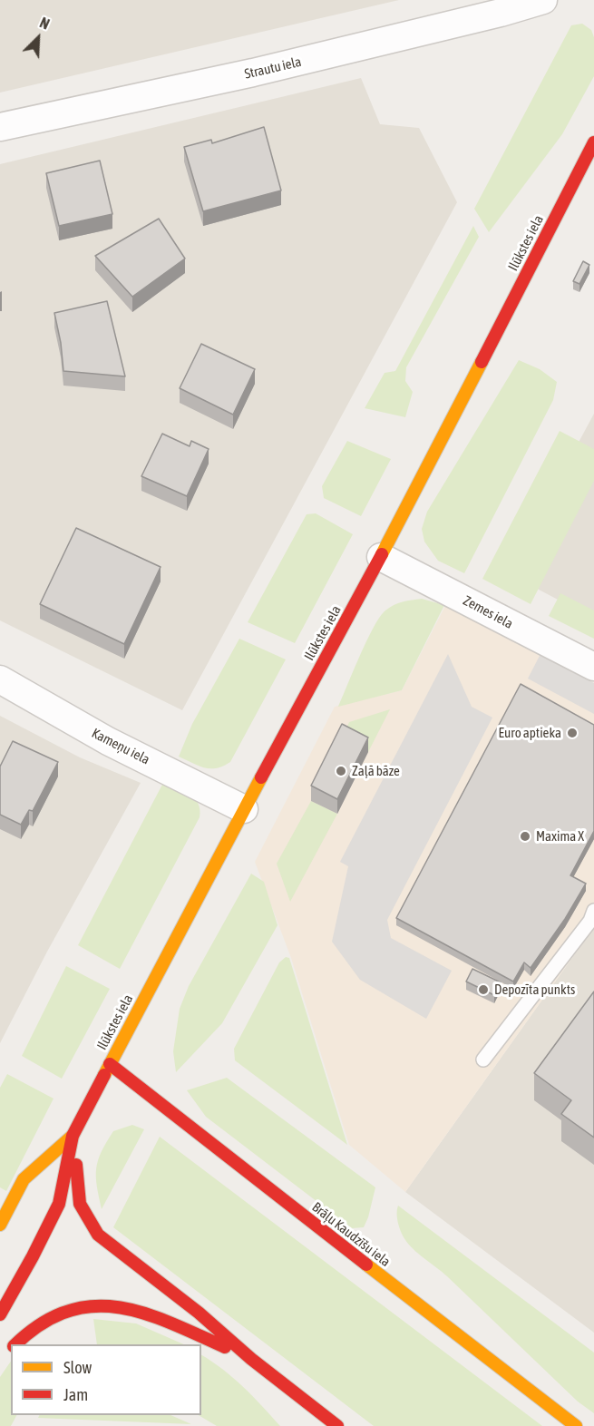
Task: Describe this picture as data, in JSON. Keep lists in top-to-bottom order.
{
  "streets": {
    "street": [
      "Strautu iela",
      "Ilūkstes iela",
      "Zemes iela",
      "Kameņu iela",
      "Brāļu Kaudzīšu iela"
    ]
  },
  "crossings": [
    ["Ilūkstes iela", "Zemes iela"],
    ["Ilūkstes iela", "Kameņu iela"],
    ["Ilūkstes iela", "Brāļu Kaudzīšu iela"]
  ],
  "places": [
    "Euro aptieka",
    "Zaļā bāze",
    "Maxima X",
    "Depozīta punkts"
  ],
  "legend": ["Slow", "Jam"],
  "north": "top right"
}
